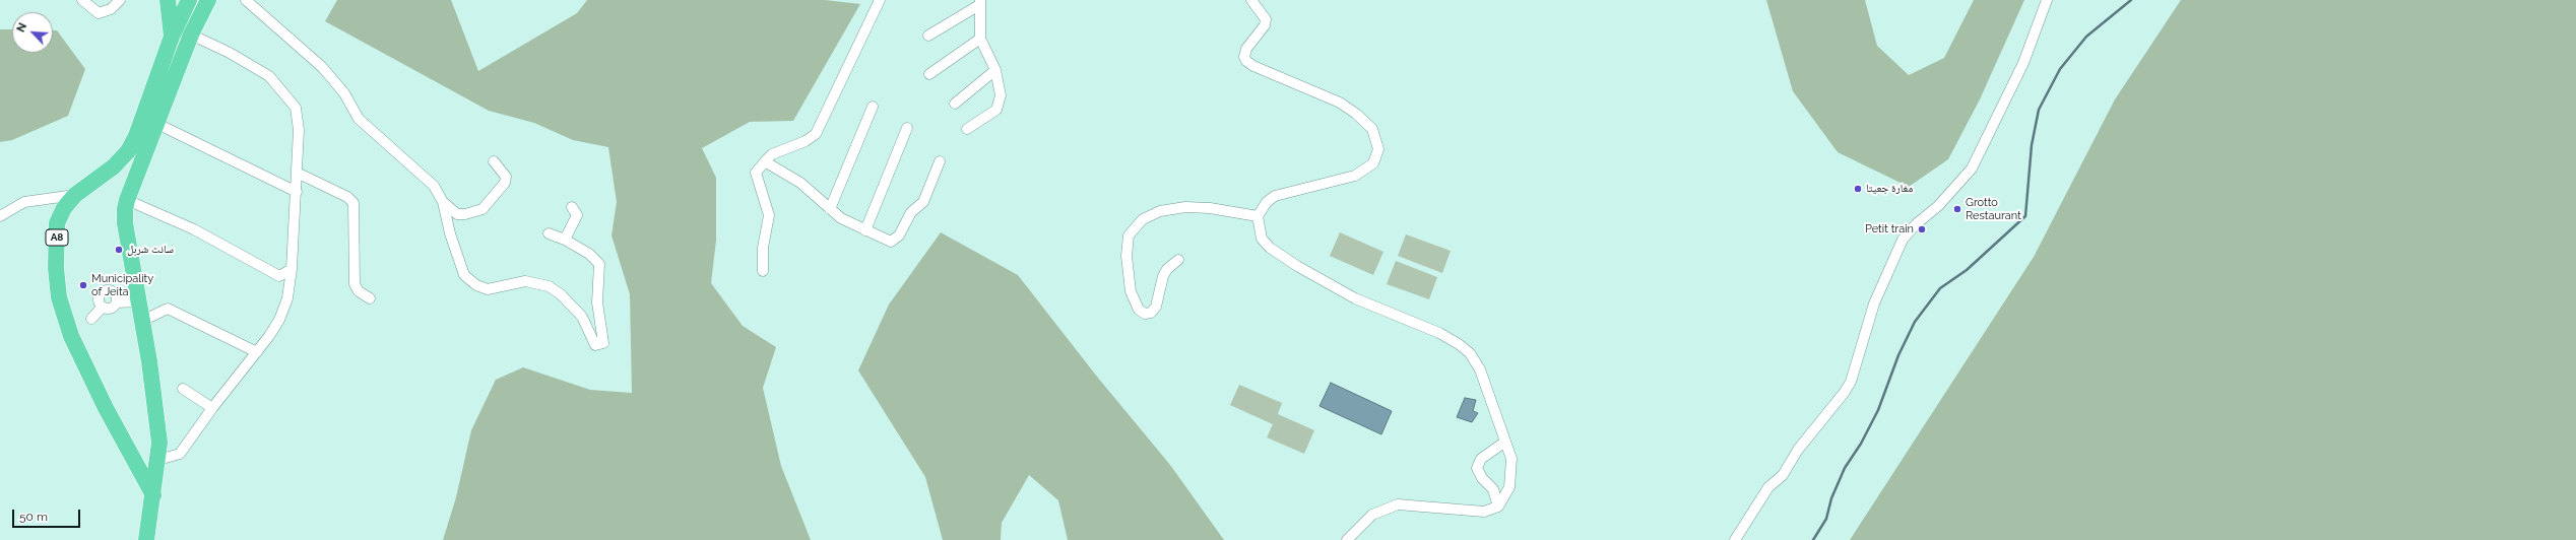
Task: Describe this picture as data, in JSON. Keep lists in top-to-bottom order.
{
  "streets": {
    "highway": ["A8"]
  },
  "places": [
    "مغارة جعيتا",
    "Grotto Restaurant",
    "Petit train",
    "سانت شربل",
    "Municipality of Jeita"
  ],
  "scale_bar": "50 m",
  "north": "top left"
}
